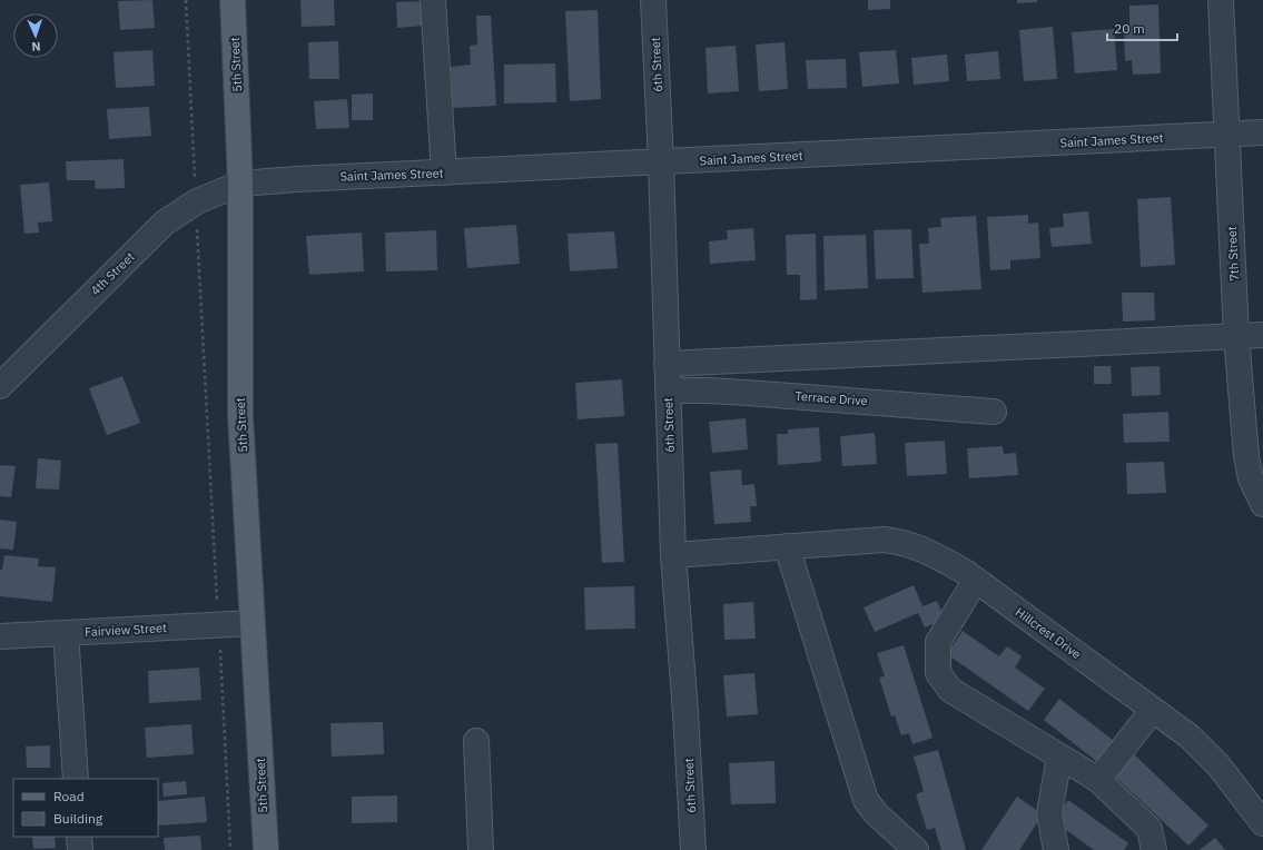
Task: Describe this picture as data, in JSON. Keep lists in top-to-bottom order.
{
  "streets": {
    "main road": ["5th Street"],
    "street": [
      "6th Street",
      "Saint James Street",
      "7th Street",
      "4th Street",
      "Terrace Drive",
      "Fairview Street",
      "Hillcrest Drive"
    ]
  },
  "crossings": [
    ["5th Street", "Saint James Street"],
    ["5th Street", "4th Street"],
    ["5th Street", "Fairview Street"],
    ["6th Street", "Saint James Street"],
    ["6th Street", "Terrace Drive"],
    ["6th Street", "Hillcrest Drive"],
    ["Saint James Street", "7th Street"],
    ["Saint James Street", "4th Street"]
  ],
  "legend": ["Road", "Building"],
  "scale_bar": "20 m",
  "north": "bottom"
}
